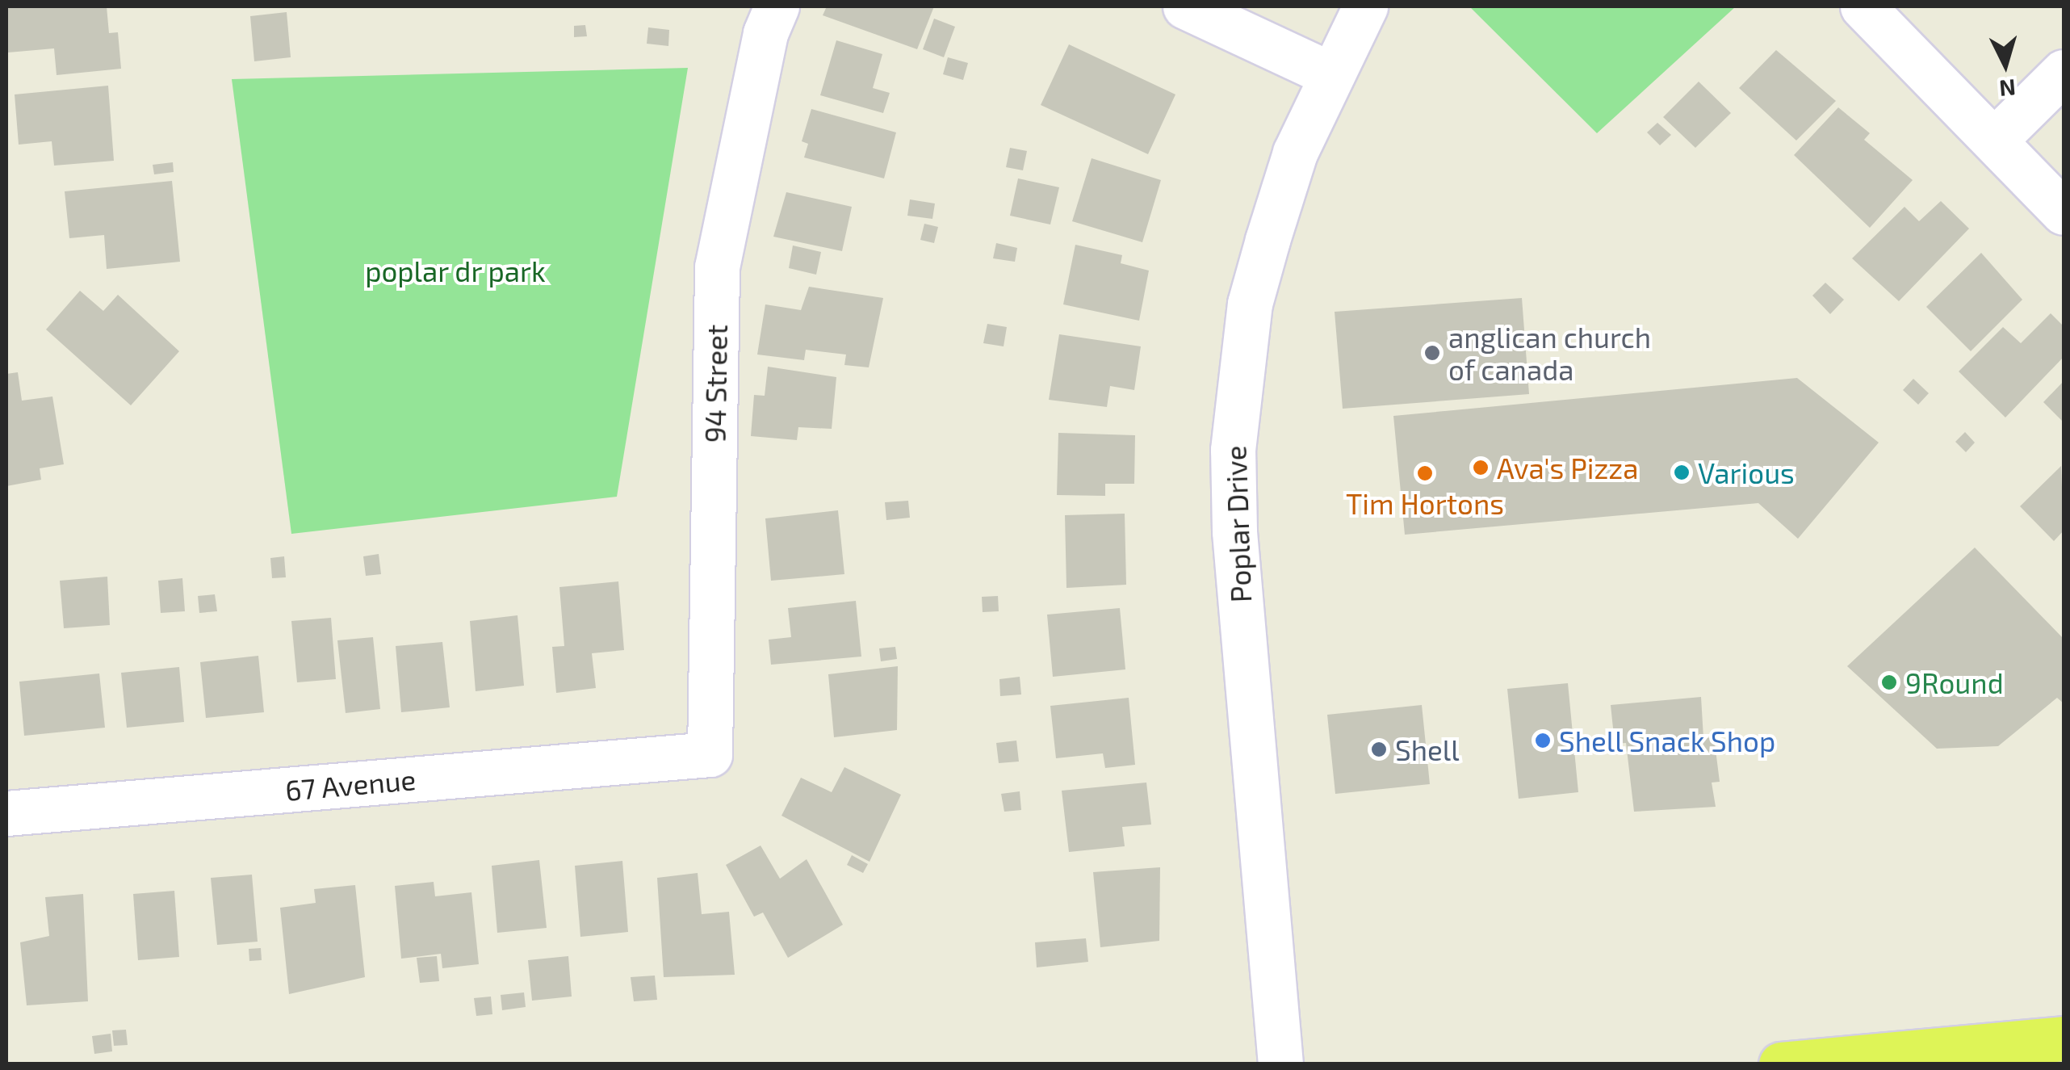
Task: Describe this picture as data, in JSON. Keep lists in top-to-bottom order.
{
  "streets": {
    "street": ["94 Street", "Poplar Drive", "67 Avenue"]
  },
  "crossings": [
    ["94 Street", "67 Avenue"]
  ],
  "parks": ["poplar dr park"],
  "places": [
    "anglican church of canada",
    "Ava's Pizza",
    "Various",
    "Tim Hortons",
    "9Round",
    "Shell Snack Shop",
    "Shell"
  ],
  "north": "bottom"
}
